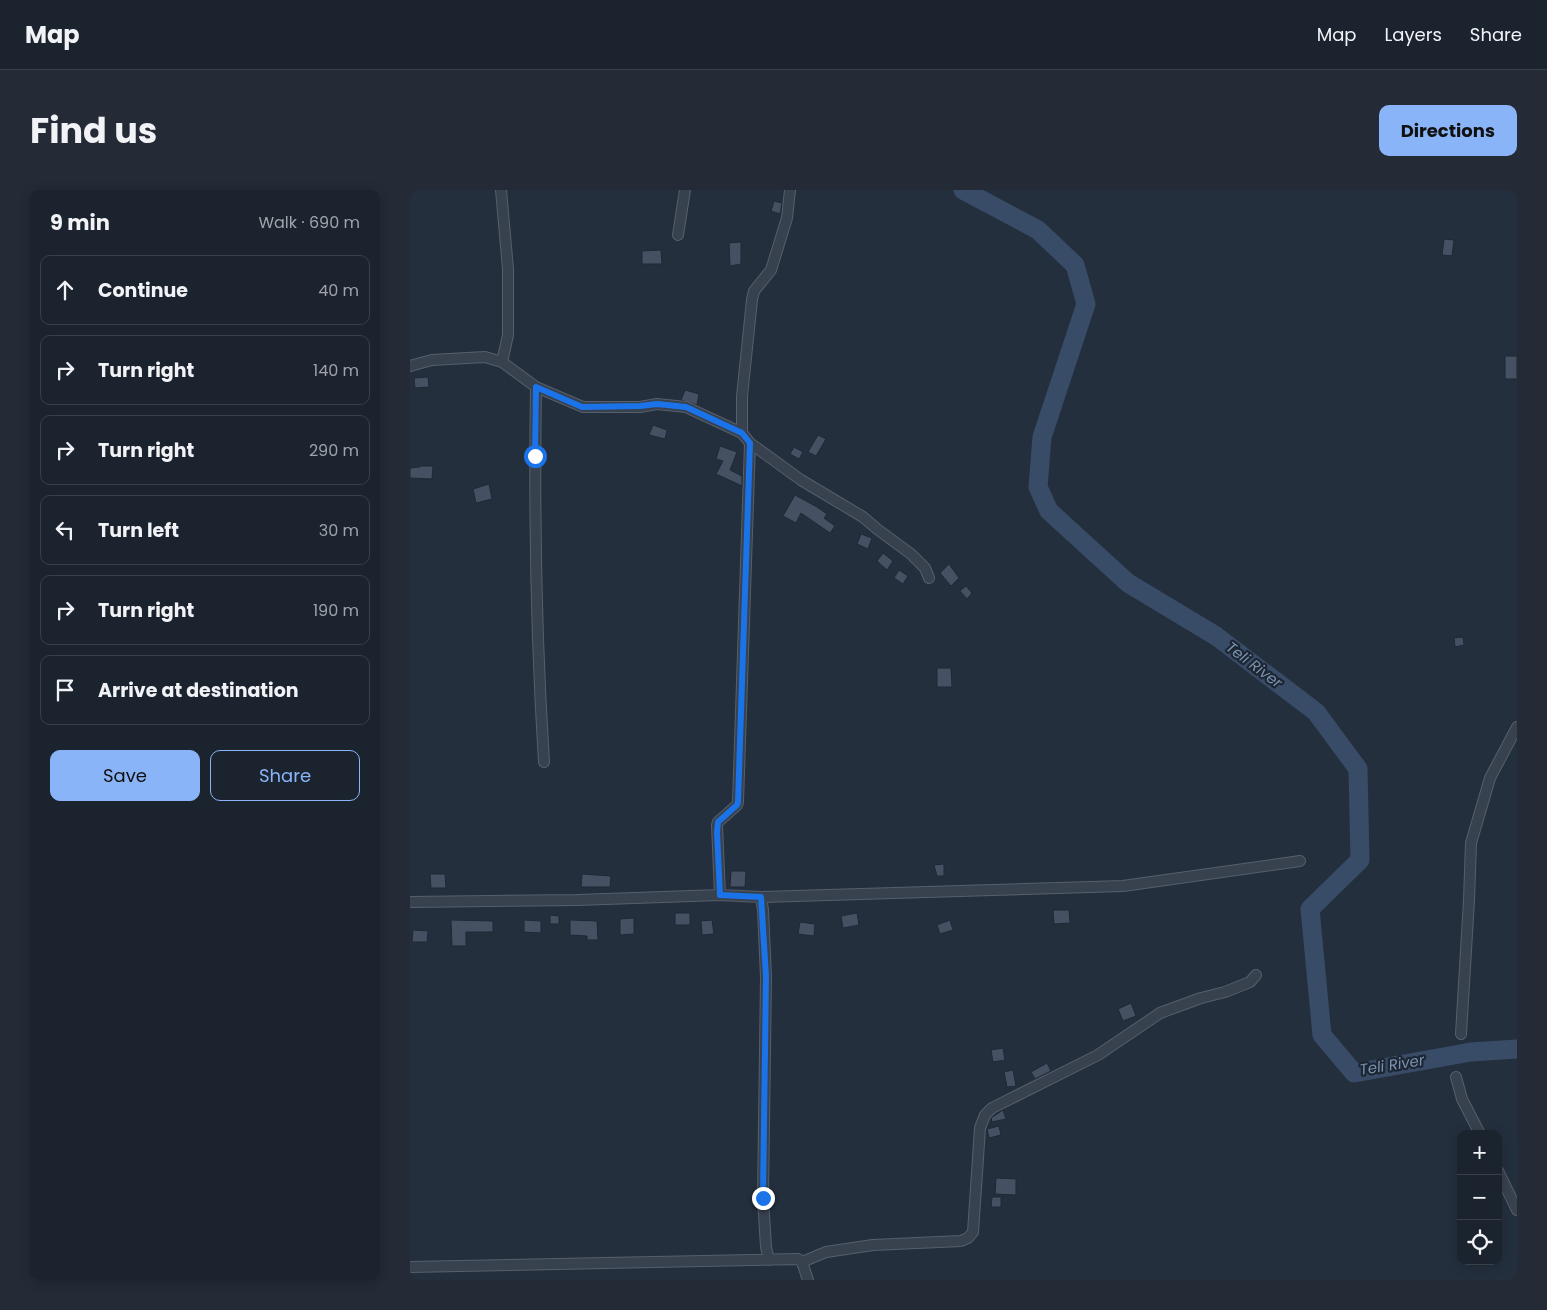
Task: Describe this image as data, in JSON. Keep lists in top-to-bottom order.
{
  "water": ["Teli River"],
  "page": {
    "header": "Map",
    "nav": ["Map", "Layers", "Share"],
    "title": "Find us",
    "buttons": [
      "Directions",
      ["Save", "Share"]
    ],
    "heading": ["9 min", "Walk · 690 m"],
    "list": [
      ["Continue", "40 m"],
      ["Turn right", "140 m"],
      ["Turn right", "290 m"],
      ["Turn left", "30 m"],
      ["Turn right", "190 m"],
      "Arrive at destination"
    ],
    "map_buttons": ["+", "−"]
  }
}
